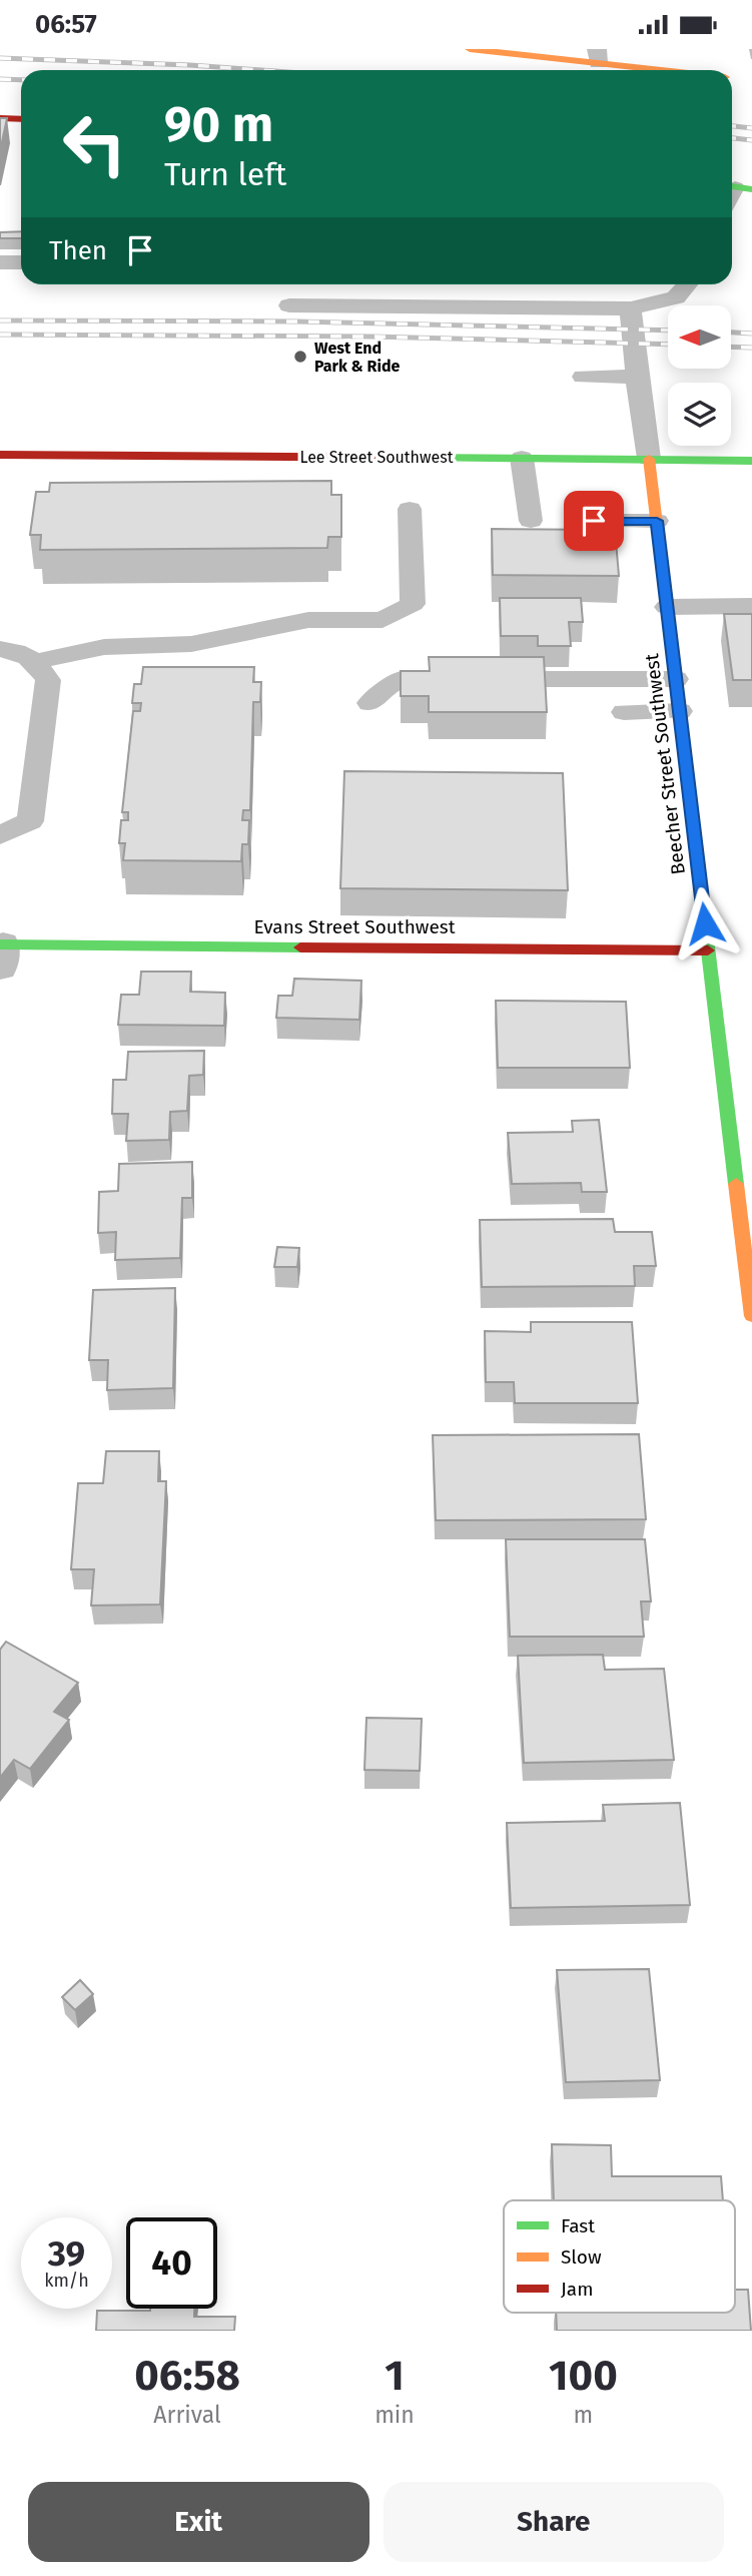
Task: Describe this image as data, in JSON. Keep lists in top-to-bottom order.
{
  "streets": {
    "street": ["Lee Street Southwest", "Beecher Street Southwest", "Evans Street Southwest"]
  },
  "crossings": [
    ["Lee Street Southwest", "Beecher Street Southwest"],
    ["Beecher Street Southwest", "Evans Street Southwest"]
  ],
  "places": ["West End Park & Ride"],
  "legend": ["Fast", "Slow", "Jam"],
  "north": "left",
  "page": {
    "status": "06:57",
    "turn": ["90 m", "Turn left"],
    "then": "Then",
    "speed": "39 km/h",
    "limit": "40",
    "eta": [
      "06:58",
      "Arrival",
      "1",
      "min",
      "100",
      "m"
    ],
    "buttons": ["Exit", "Share"]
  }
}
